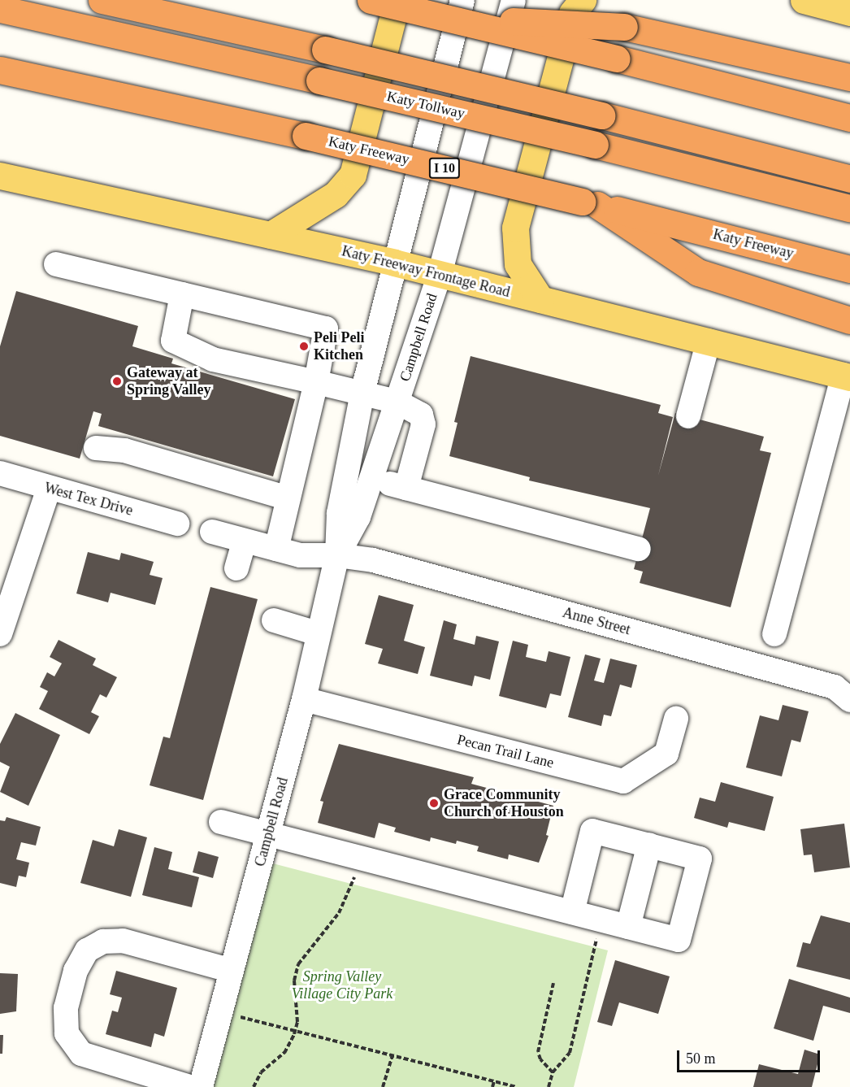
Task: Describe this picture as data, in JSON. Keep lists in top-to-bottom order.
{
  "streets": {
    "highway": ["Katy Tollway", "Katy Freeway", "I 10"],
    "main road": ["Katy Freeway Frontage Road"],
    "street": [
      "Campbell Road",
      "West Tex Drive",
      "Anne Street",
      "Pecan Trail Lane"
    ]
  },
  "crossings": [
    ["Katy Freeway Frontage Road", "Campbell Road"],
    ["Campbell Road", "Anne Street"],
    ["Campbell Road", "Pecan Trail Lane"]
  ],
  "parks": ["Spring Valley Village City Park"],
  "places": ["Peli Peli Kitchen", "Gateway at Spring Valley", "Grace Community Church of Houston"],
  "scale_bar": "50 m"
}
